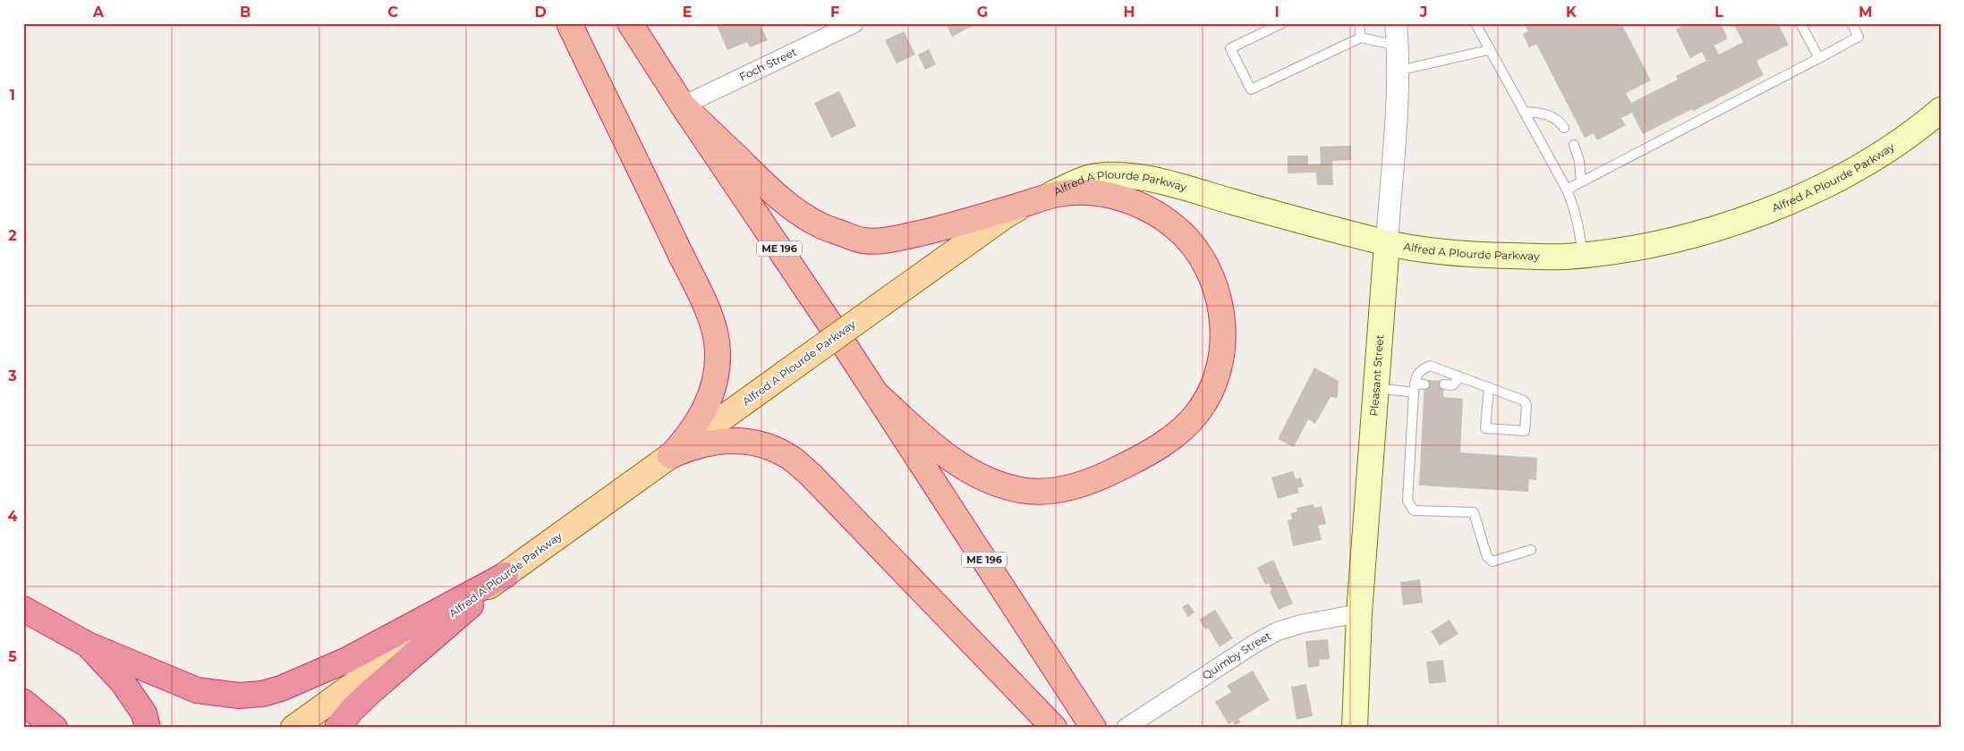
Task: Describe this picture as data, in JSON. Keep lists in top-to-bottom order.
{
  "streets": {
    "highway": ["ME 196"],
    "main road": ["Alfred A Plourde Parkway", "Pleasant Street"],
    "street": ["Foch Street", "Quimby Street"]
  },
  "crossings": [
    ["Foch Street", "ME 196"],
    ["Alfred A Plourde Parkway", "Pleasant Street"],
    ["Pleasant Street", "Quimby Street"]
  ],
  "grid": {
    "columns": [
      "A",
      "B",
      "C",
      "D",
      "E",
      "F",
      "G",
      "H",
      "I",
      "J",
      "K",
      "L",
      "M"
    ],
    "rows": [
      "1",
      "2",
      "3",
      "4",
      "5"
    ]
  }
}
